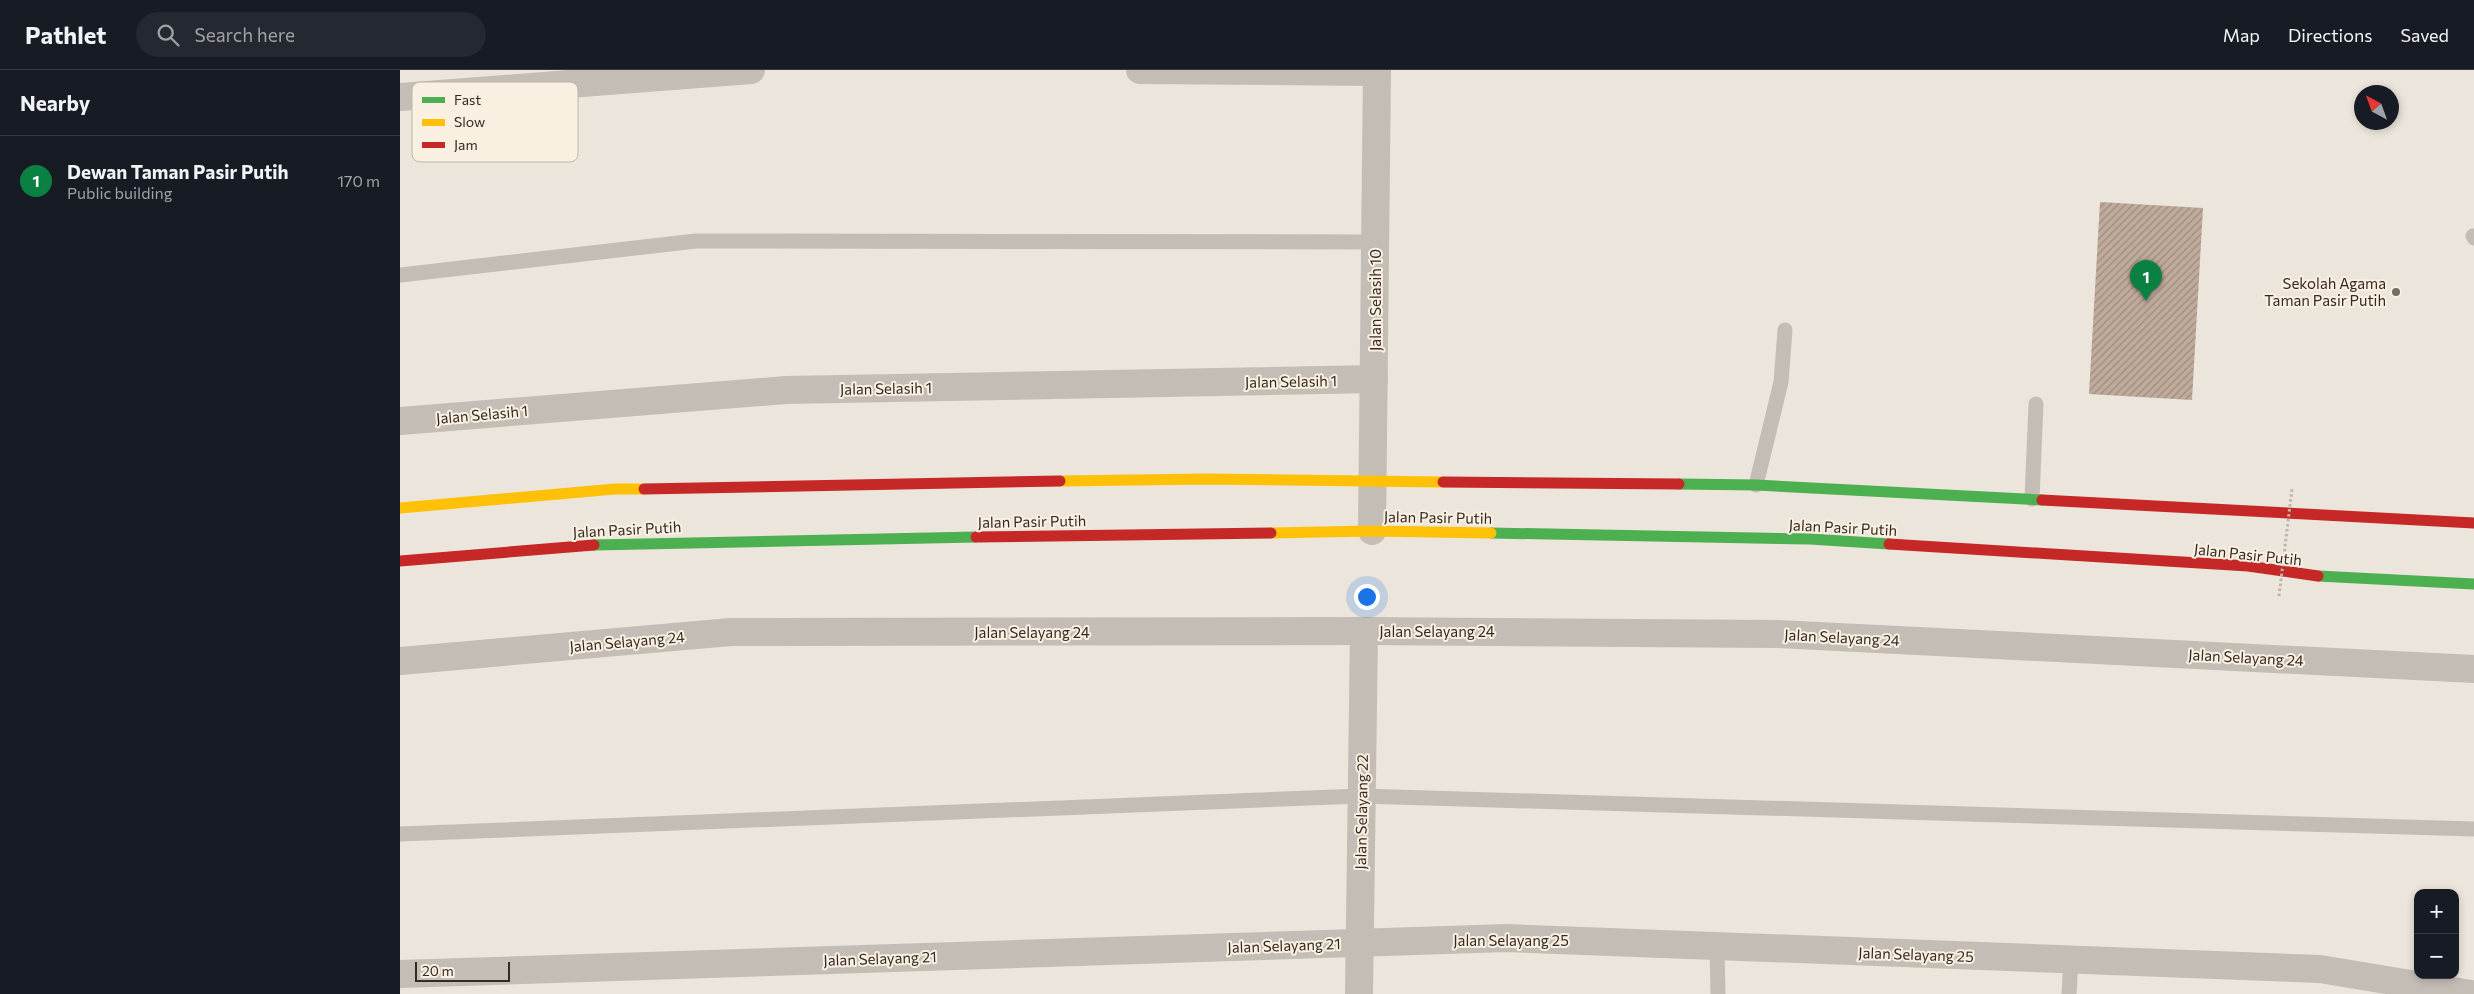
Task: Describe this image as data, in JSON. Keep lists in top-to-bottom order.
{
  "streets": {
    "main road": ["Jalan Pasir Putih"],
    "street": [
      "Jalan Selasih 10",
      "Jalan Selasih 1",
      "Jalan Selayang 24",
      "Jalan Selayang 22",
      "Jalan Selayang 25",
      "Jalan Selayang 21"
    ]
  },
  "crossings": [
    ["Jalan Selasih 10", "Jalan Selasih 1"],
    ["Jalan Selasih 10", "Jalan Pasir Putih"],
    ["Jalan Selayang 24", "Jalan Selayang 22"],
    ["Jalan Selayang 22", "Jalan Selayang 25"],
    ["Jalan Selayang 22", "Jalan Selayang 21"],
    ["Jalan Selayang 25", "Jalan Selayang 21"]
  ],
  "places": ["Sekolah Agama Taman Pasir Putih"],
  "legend": ["Fast", "Slow", "Jam"],
  "scale_bar": "20 m",
  "north": "top left",
  "page": {
    "header": "Pathlet",
    "search": "Search here",
    "nav": ["Map", "Directions", "Saved"],
    "heading": "Nearby",
    "list": [
      {
        "mark": "1",
        "name": "Dewan Taman Pasir Putih",
        "note": "Public building",
        "value": "170 m"
      }
    ],
    "pins": "1",
    "map_buttons": ["+", "−"],
    "scale": "20 m"
  }
}
